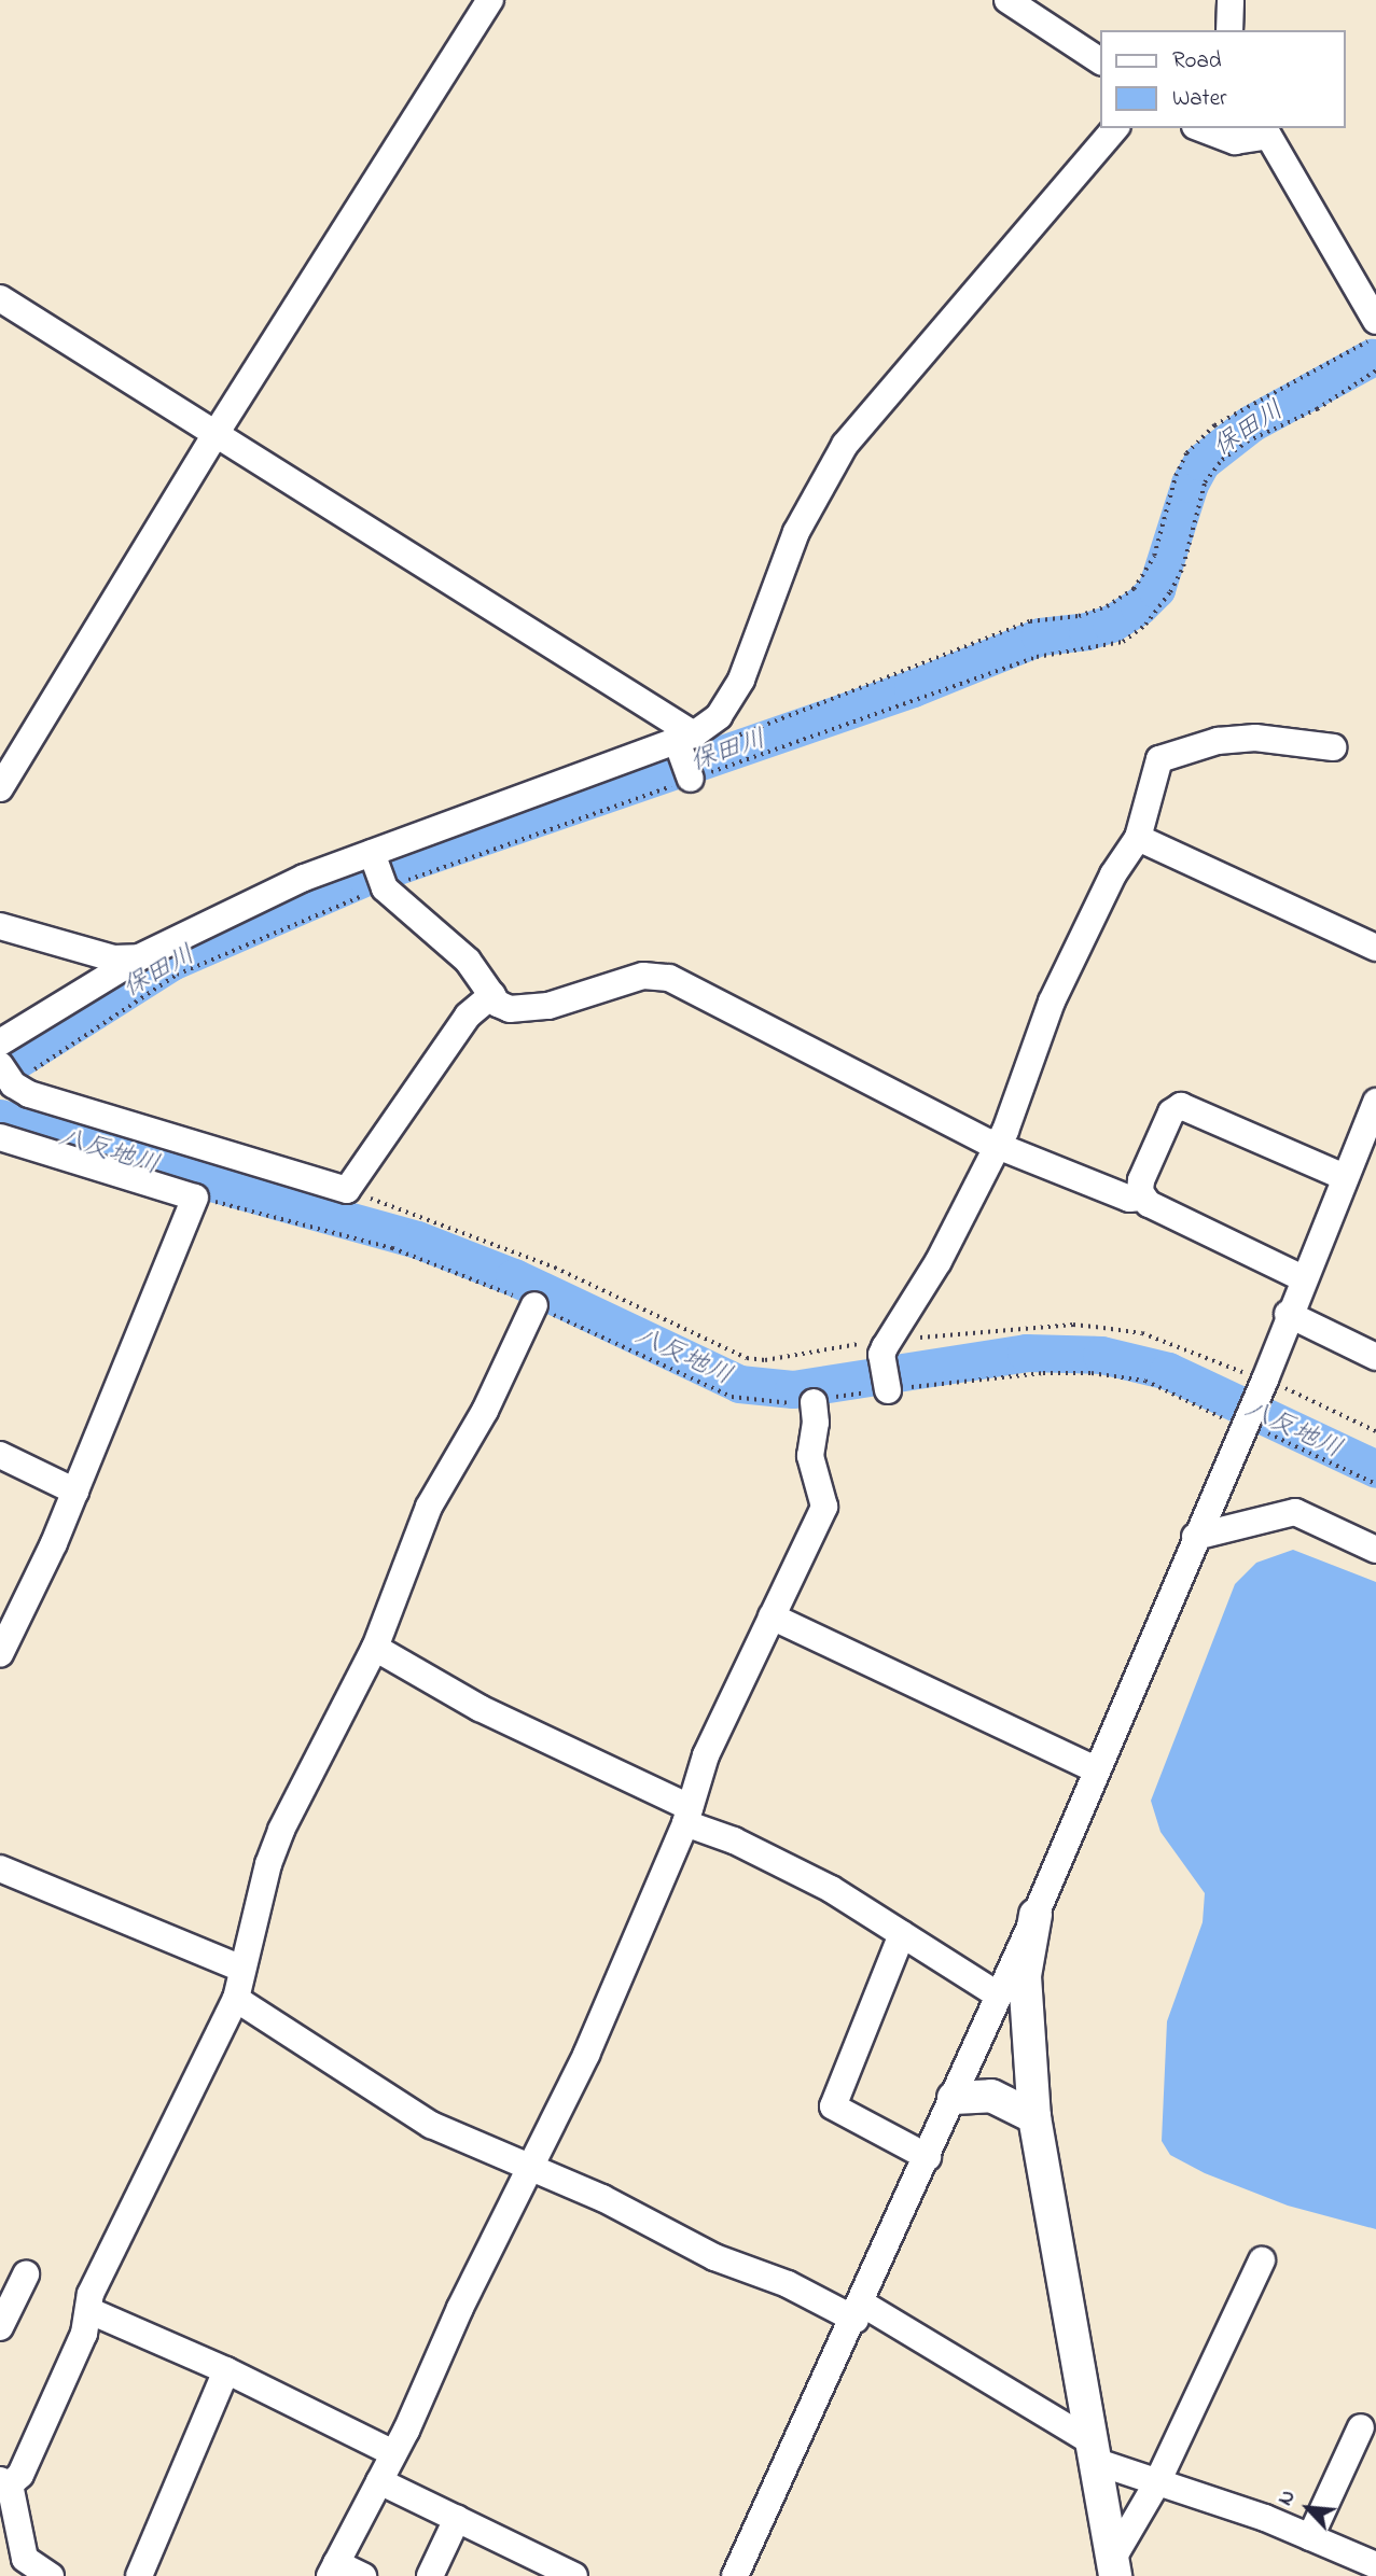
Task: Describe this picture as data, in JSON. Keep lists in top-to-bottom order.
{
  "water": ["保田川", "八反地川"],
  "legend": ["Road", "Water"],
  "north": "top left"
}
